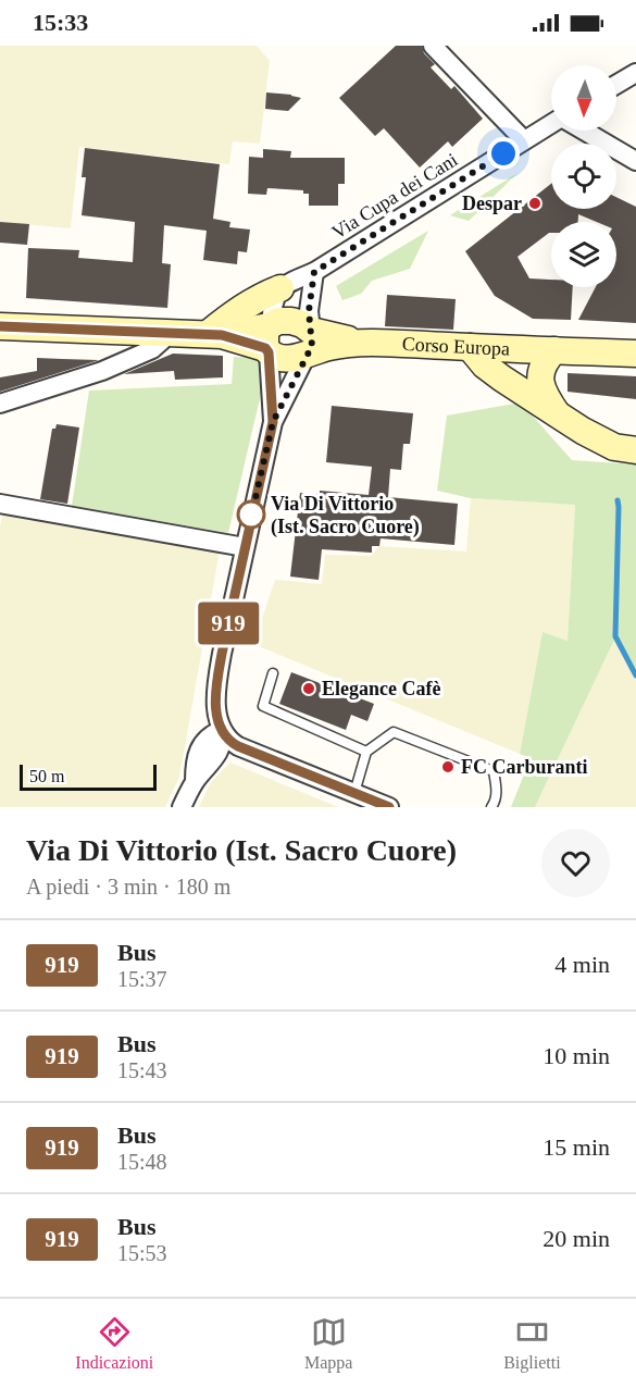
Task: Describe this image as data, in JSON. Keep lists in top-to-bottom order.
{
  "streets": {
    "main road": ["Corso Europa"],
    "street": ["Via Cupa dei Cani"]
  },
  "places": [
    "Despar",
    "Via Di Vittorio (Ist. Sacro Cuore)",
    "Elegance Cafè",
    "FC Carburanti"
  ],
  "lines": ["bus line 919"],
  "scale_bar": "50 m",
  "north": "bottom",
  "page": {
    "status": "15:33",
    "on_map": "919",
    "scale": "50 m",
    "heading": ["Via Di Vittorio (Ist. Sacro Cuore)", "A piedi · 3 min · 180 m"],
    "list": [
      {
        "mark": "919",
        "name": "Bus",
        "note": "15:37",
        "value": "4 min"
      },
      {
        "mark": "919",
        "name": "Bus",
        "note": "15:43",
        "value": "10 min"
      },
      {
        "mark": "919",
        "name": "Bus",
        "note": "15:48",
        "value": "15 min"
      },
      {
        "mark": "919",
        "name": "Bus",
        "note": "15:53",
        "value": "20 min"
      }
    ],
    "tabs": ["Indicazioni", "Mappa", "Biglietti"]
  }
}
